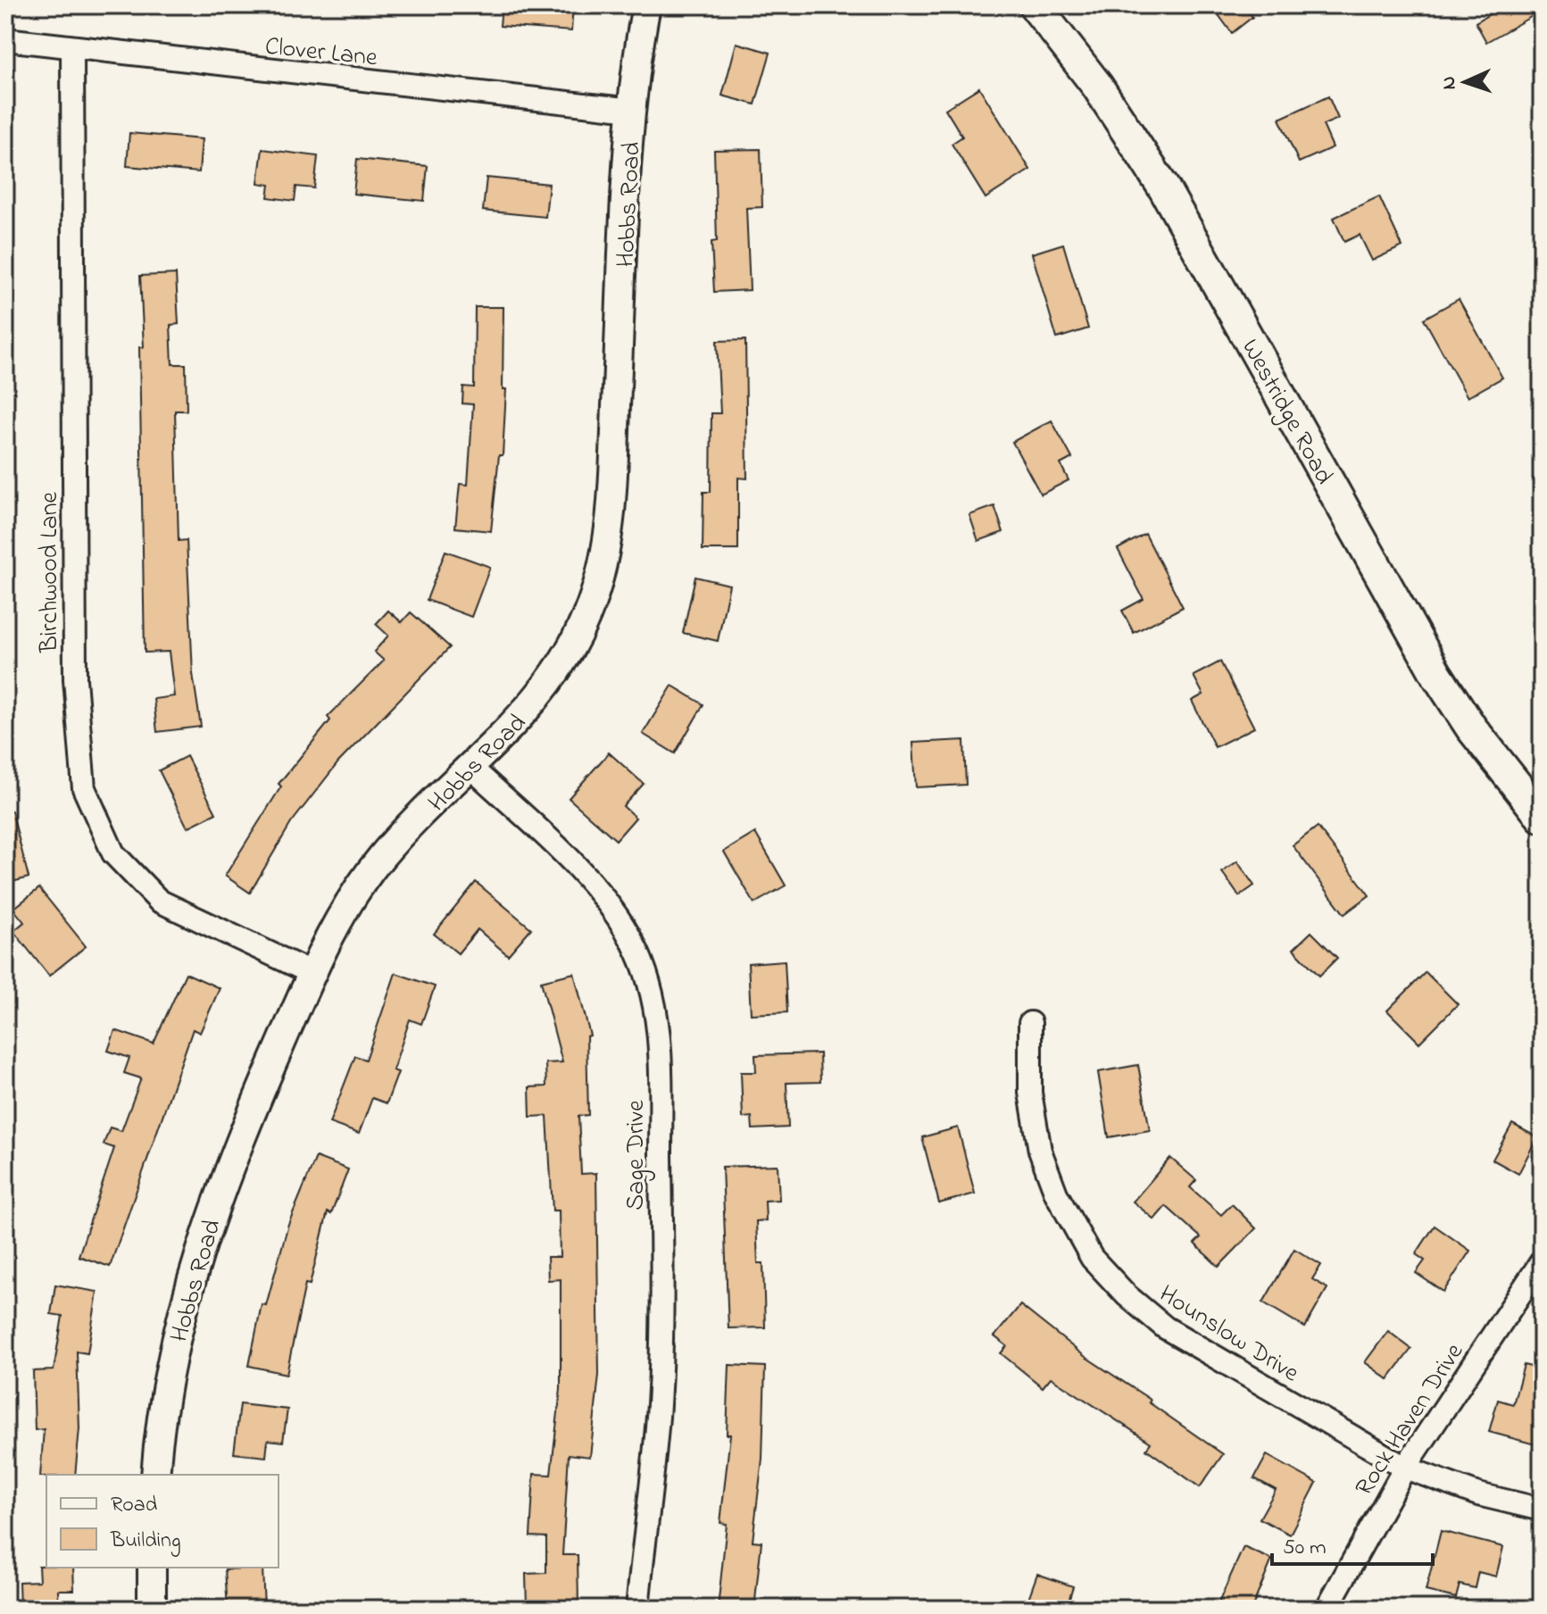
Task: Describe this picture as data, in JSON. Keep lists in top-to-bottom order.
{
  "streets": {
    "main road": ["Westridge Road"],
    "street": [
      "Clover Lane",
      "Hobbs Road",
      "Birchwood Lane",
      "Sage Drive",
      "Hounslow Drive",
      "Rock Haven Drive"
    ]
  },
  "crossings": [
    ["Clover Lane", "Hobbs Road"],
    ["Clover Lane", "Birchwood Lane"],
    ["Hobbs Road", "Birchwood Lane"],
    ["Hobbs Road", "Sage Drive"],
    ["Hounslow Drive", "Rock Haven Drive"]
  ],
  "legend": ["Road", "Building"],
  "scale_bar": "50 m",
  "north": "left"
}
